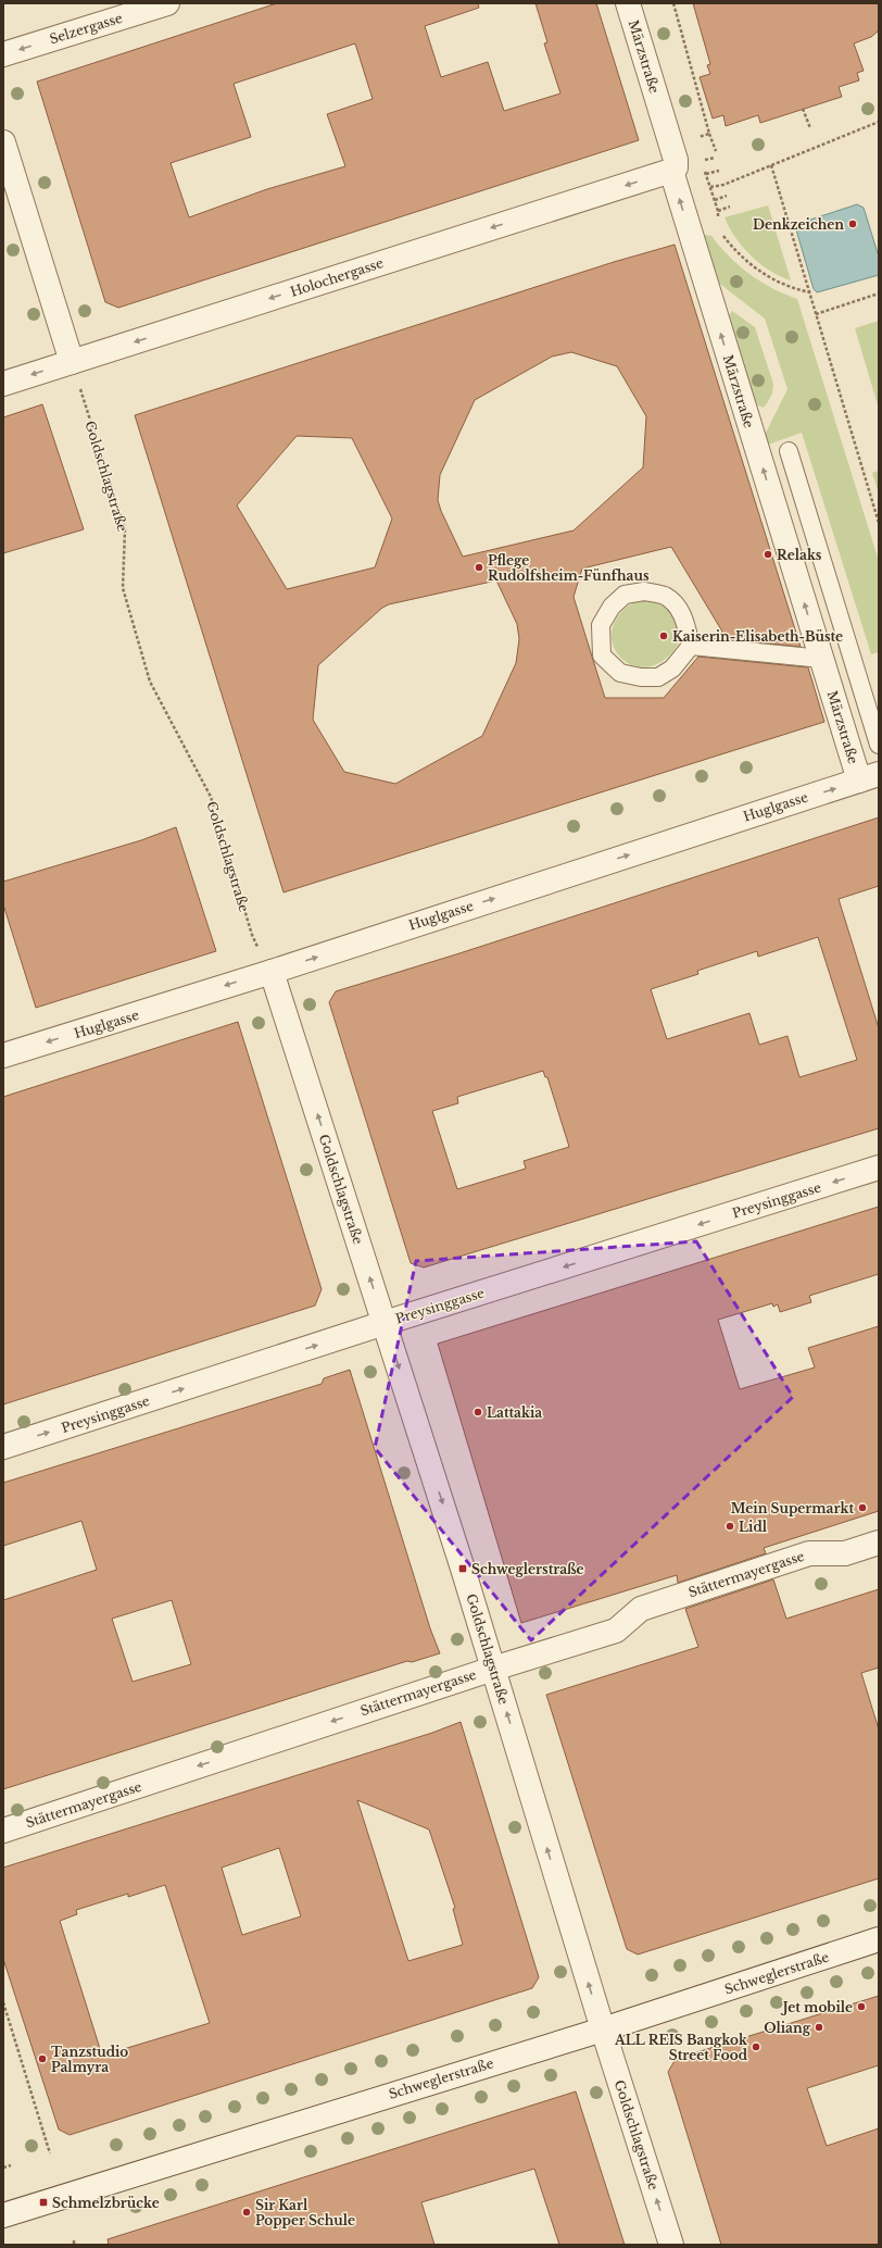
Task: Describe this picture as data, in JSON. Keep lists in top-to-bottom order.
{
  "streets": {
    "street": [
      "Selzergasse",
      "Märzstraße",
      "Holochergasse",
      "Goldschlagstraße",
      "Huglgasse",
      "Preysinggasse",
      "Stättermayergasse",
      "Schweglerstraße"
    ]
  },
  "crossings": [
    ["Märzstraße", "Holochergasse"],
    ["Märzstraße", "Huglgasse"],
    ["Holochergasse", "Goldschlagstraße"],
    ["Goldschlagstraße", "Huglgasse"],
    ["Goldschlagstraße", "Preysinggasse"],
    ["Goldschlagstraße", "Stättermayergasse"],
    ["Goldschlagstraße", "Schweglerstraße"]
  ],
  "one_way": [
    "Selzergasse",
    "Märzstraße",
    "Holochergasse",
    "Stättermayergasse"
  ],
  "places": {
    "other": [
      "Denkzeichen",
      "Relaks",
      "Pflege Rudolfsheim-Fünfhaus",
      "Kaiserin-Elisabeth-Büste",
      "Lattakia",
      "Mein Supermarkt",
      "Lidl",
      "Jet mobile",
      "Oliang",
      "ALL REIS Bangkok Street Food",
      "Tanzstudio Palmyra",
      "Sir Karl Popper Schule"
    ],
    "transit": ["Schweglerstraße", "Schmelzbrücke"]
  }
}
